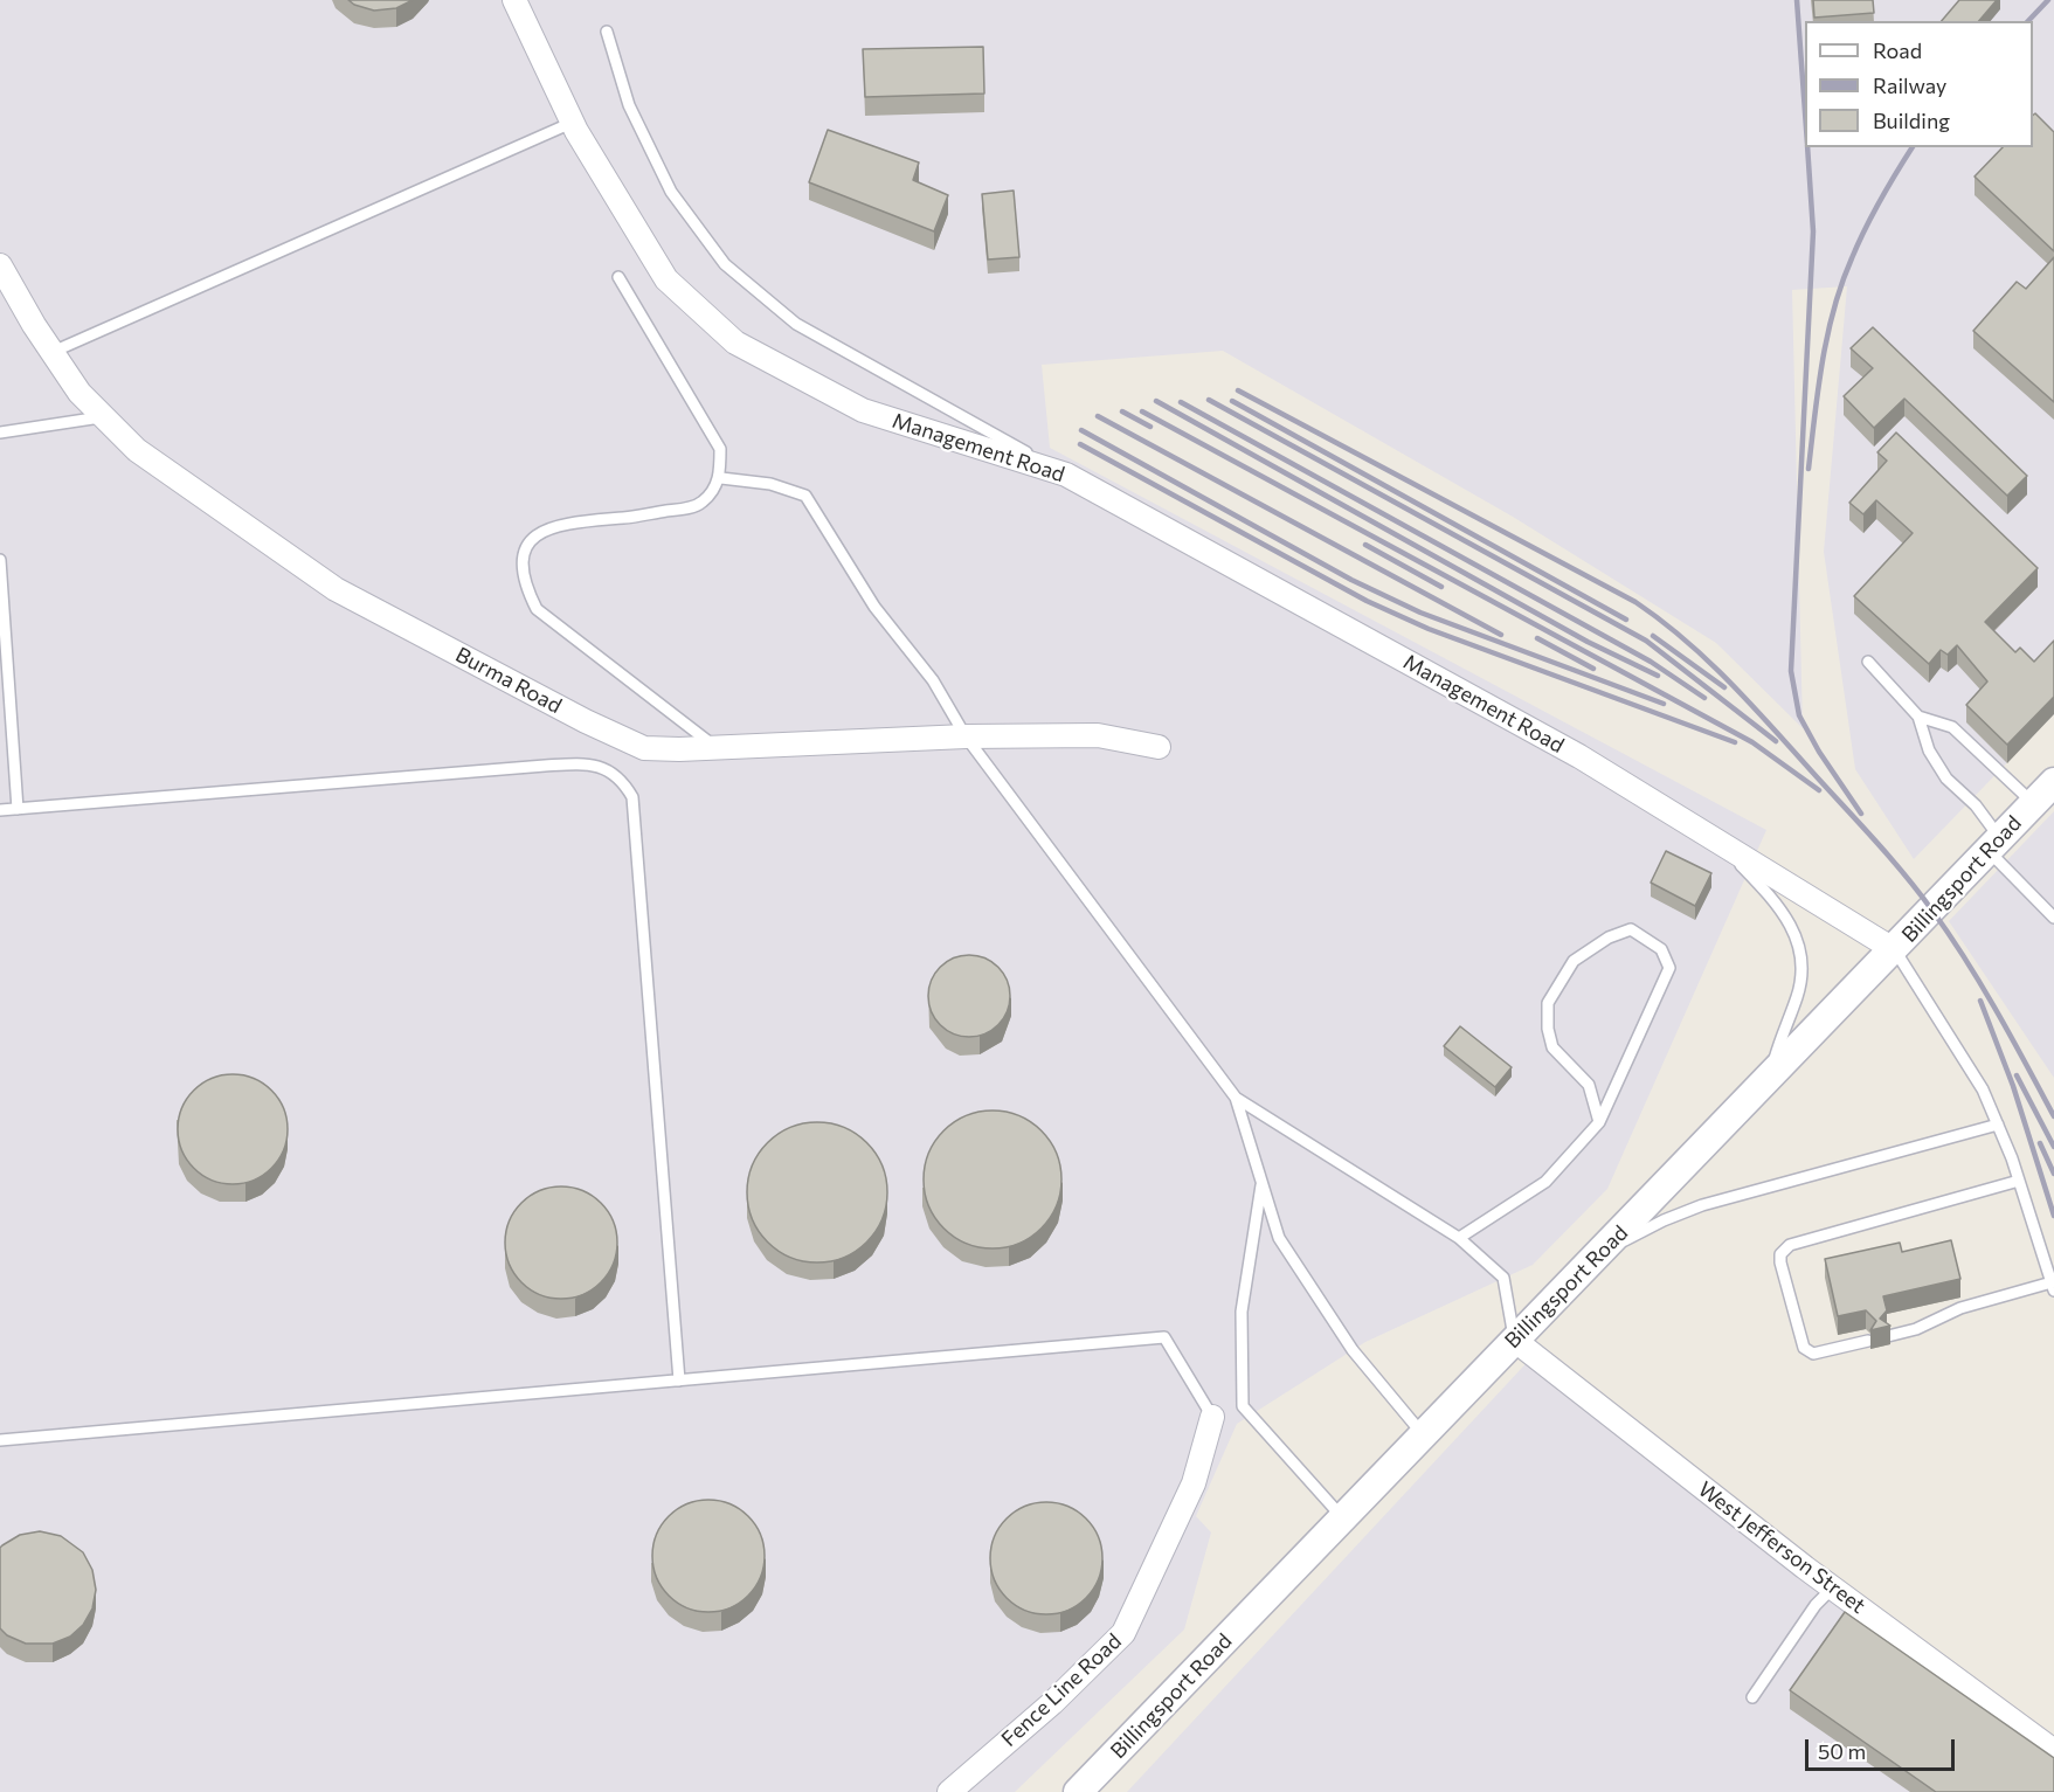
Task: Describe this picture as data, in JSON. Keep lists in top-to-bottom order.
{
  "streets": {
    "street": [
      "Management Road",
      "Burma Road",
      "Billingsport Road",
      "West Jefferson Street",
      "Fence Line Road"
    ]
  },
  "crossings": [
    ["Management Road", "Billingsport Road"],
    ["Billingsport Road", "West Jefferson Street"]
  ],
  "legend": ["Road", "Railway", "Building"],
  "scale_bar": "50 m"
}
